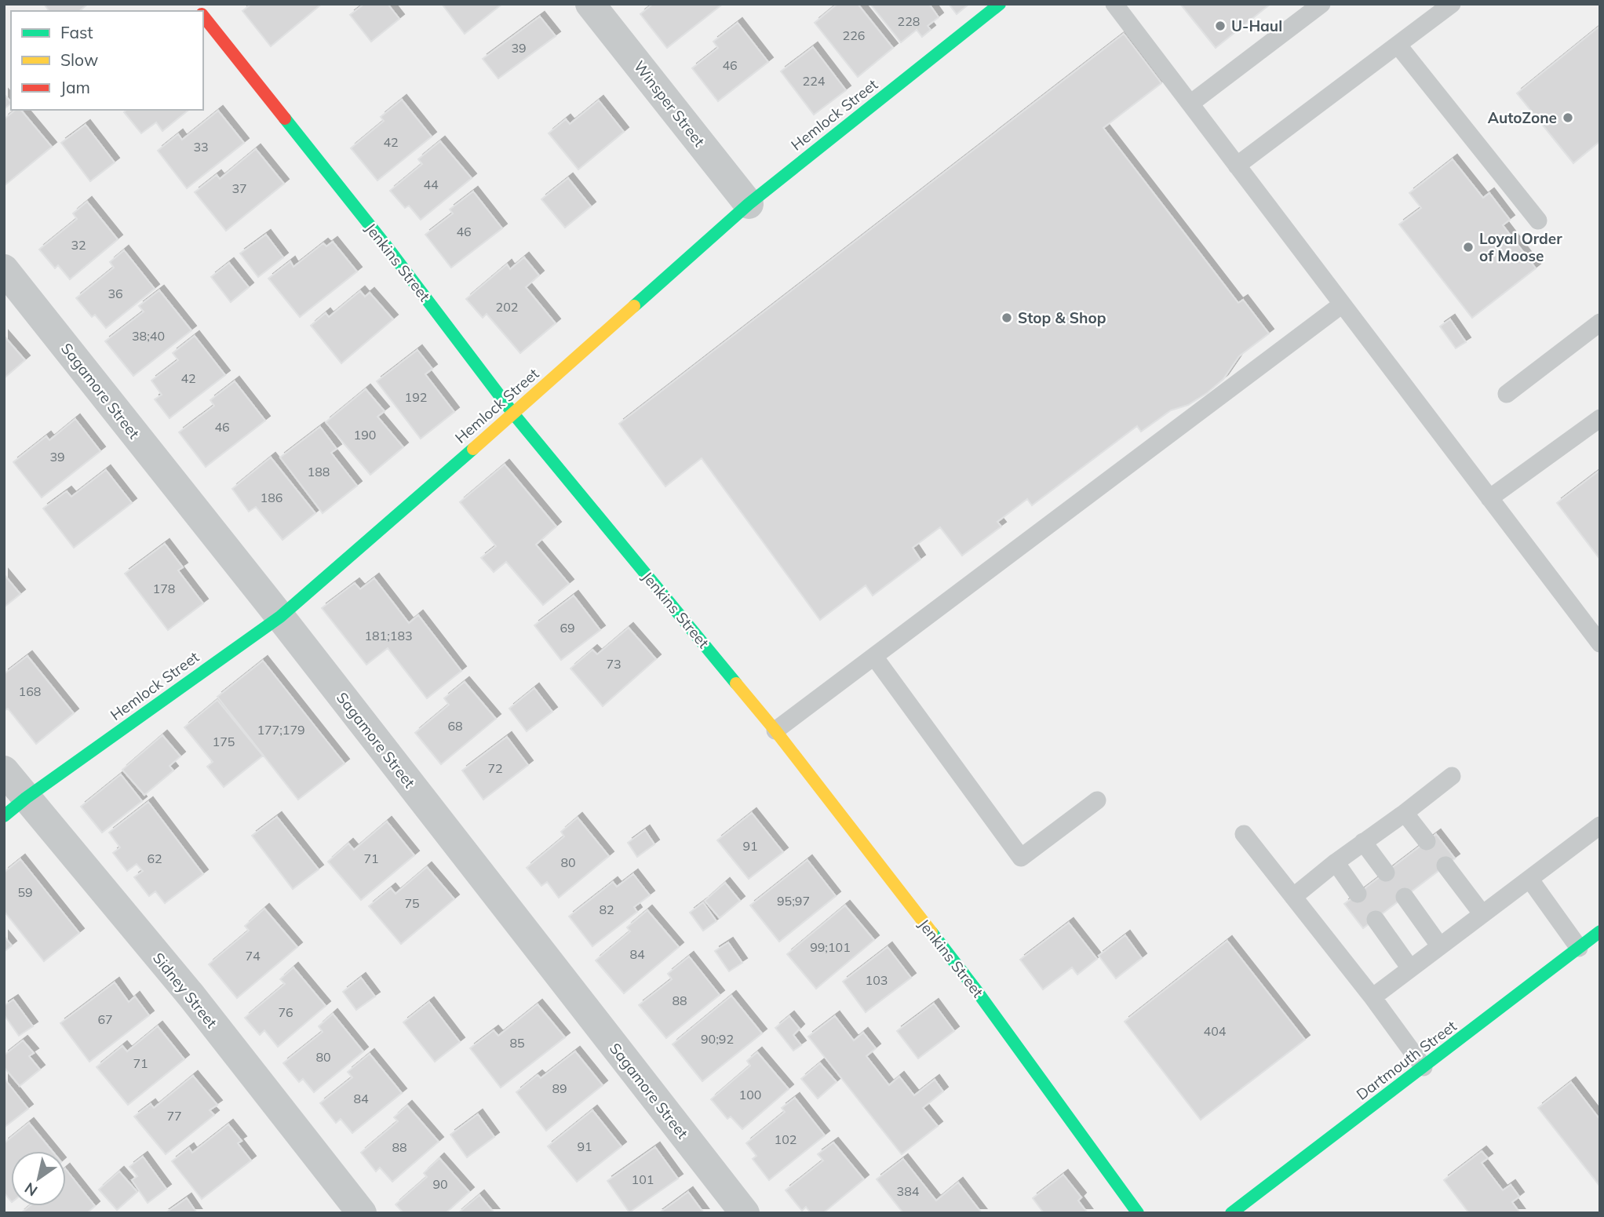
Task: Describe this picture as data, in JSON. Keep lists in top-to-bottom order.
{
  "streets": {
    "street": [
      "Winsper Street",
      "Hemlock Street",
      "Jenkins Street",
      "Sagamore Street",
      "Sidney Street",
      "Dartmouth Street"
    ]
  },
  "crossings": [
    ["Winsper Street", "Hemlock Street"],
    ["Hemlock Street", "Jenkins Street"],
    ["Hemlock Street", "Sagamore Street"],
    ["Hemlock Street", "Sidney Street"]
  ],
  "places": [
    "U-Haul",
    "AutoZone",
    "Loyal Order of Moose",
    "Stop & Shop"
  ],
  "house_numbers": [
    "228",
    "226",
    "39",
    "46",
    "224",
    "42",
    "33",
    "44",
    "37",
    "46",
    "32",
    "36",
    "202",
    "38;40",
    "42",
    "192",
    "46",
    "190",
    "39",
    "188",
    "186",
    "178",
    "69",
    "181;183",
    "73",
    "168",
    "68",
    "177;179",
    "175",
    "72",
    "91",
    "62",
    "71",
    "80",
    "59",
    "95;97",
    "75",
    "82",
    "99;101",
    "84",
    "74",
    "103",
    "88",
    "76",
    "67",
    "404",
    "90;92",
    "85",
    "80",
    "71",
    "89",
    "100",
    "84",
    "77",
    "102",
    "91",
    "88",
    "101",
    "90",
    "384"
  ],
  "legend": ["Fast", "Slow", "Jam"],
  "north": "bottom left"
}
